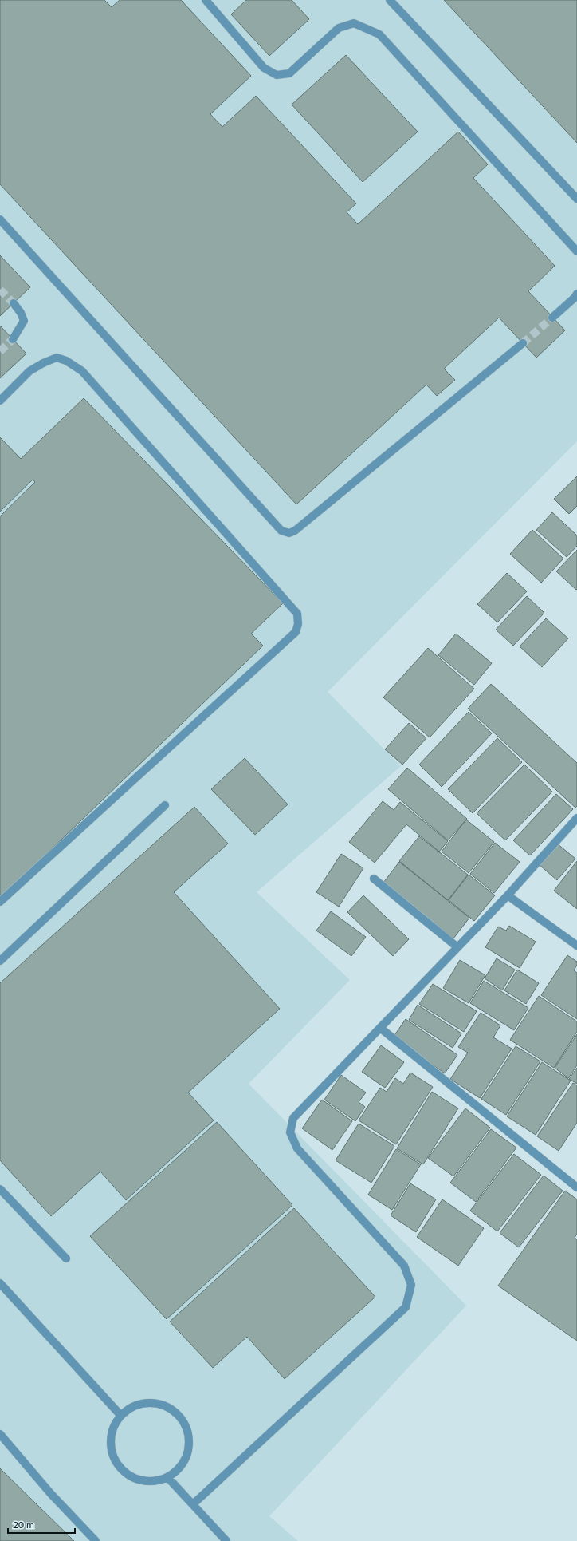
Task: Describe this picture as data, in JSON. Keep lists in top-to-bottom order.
{
  "scale_bar": "20 m"
}
